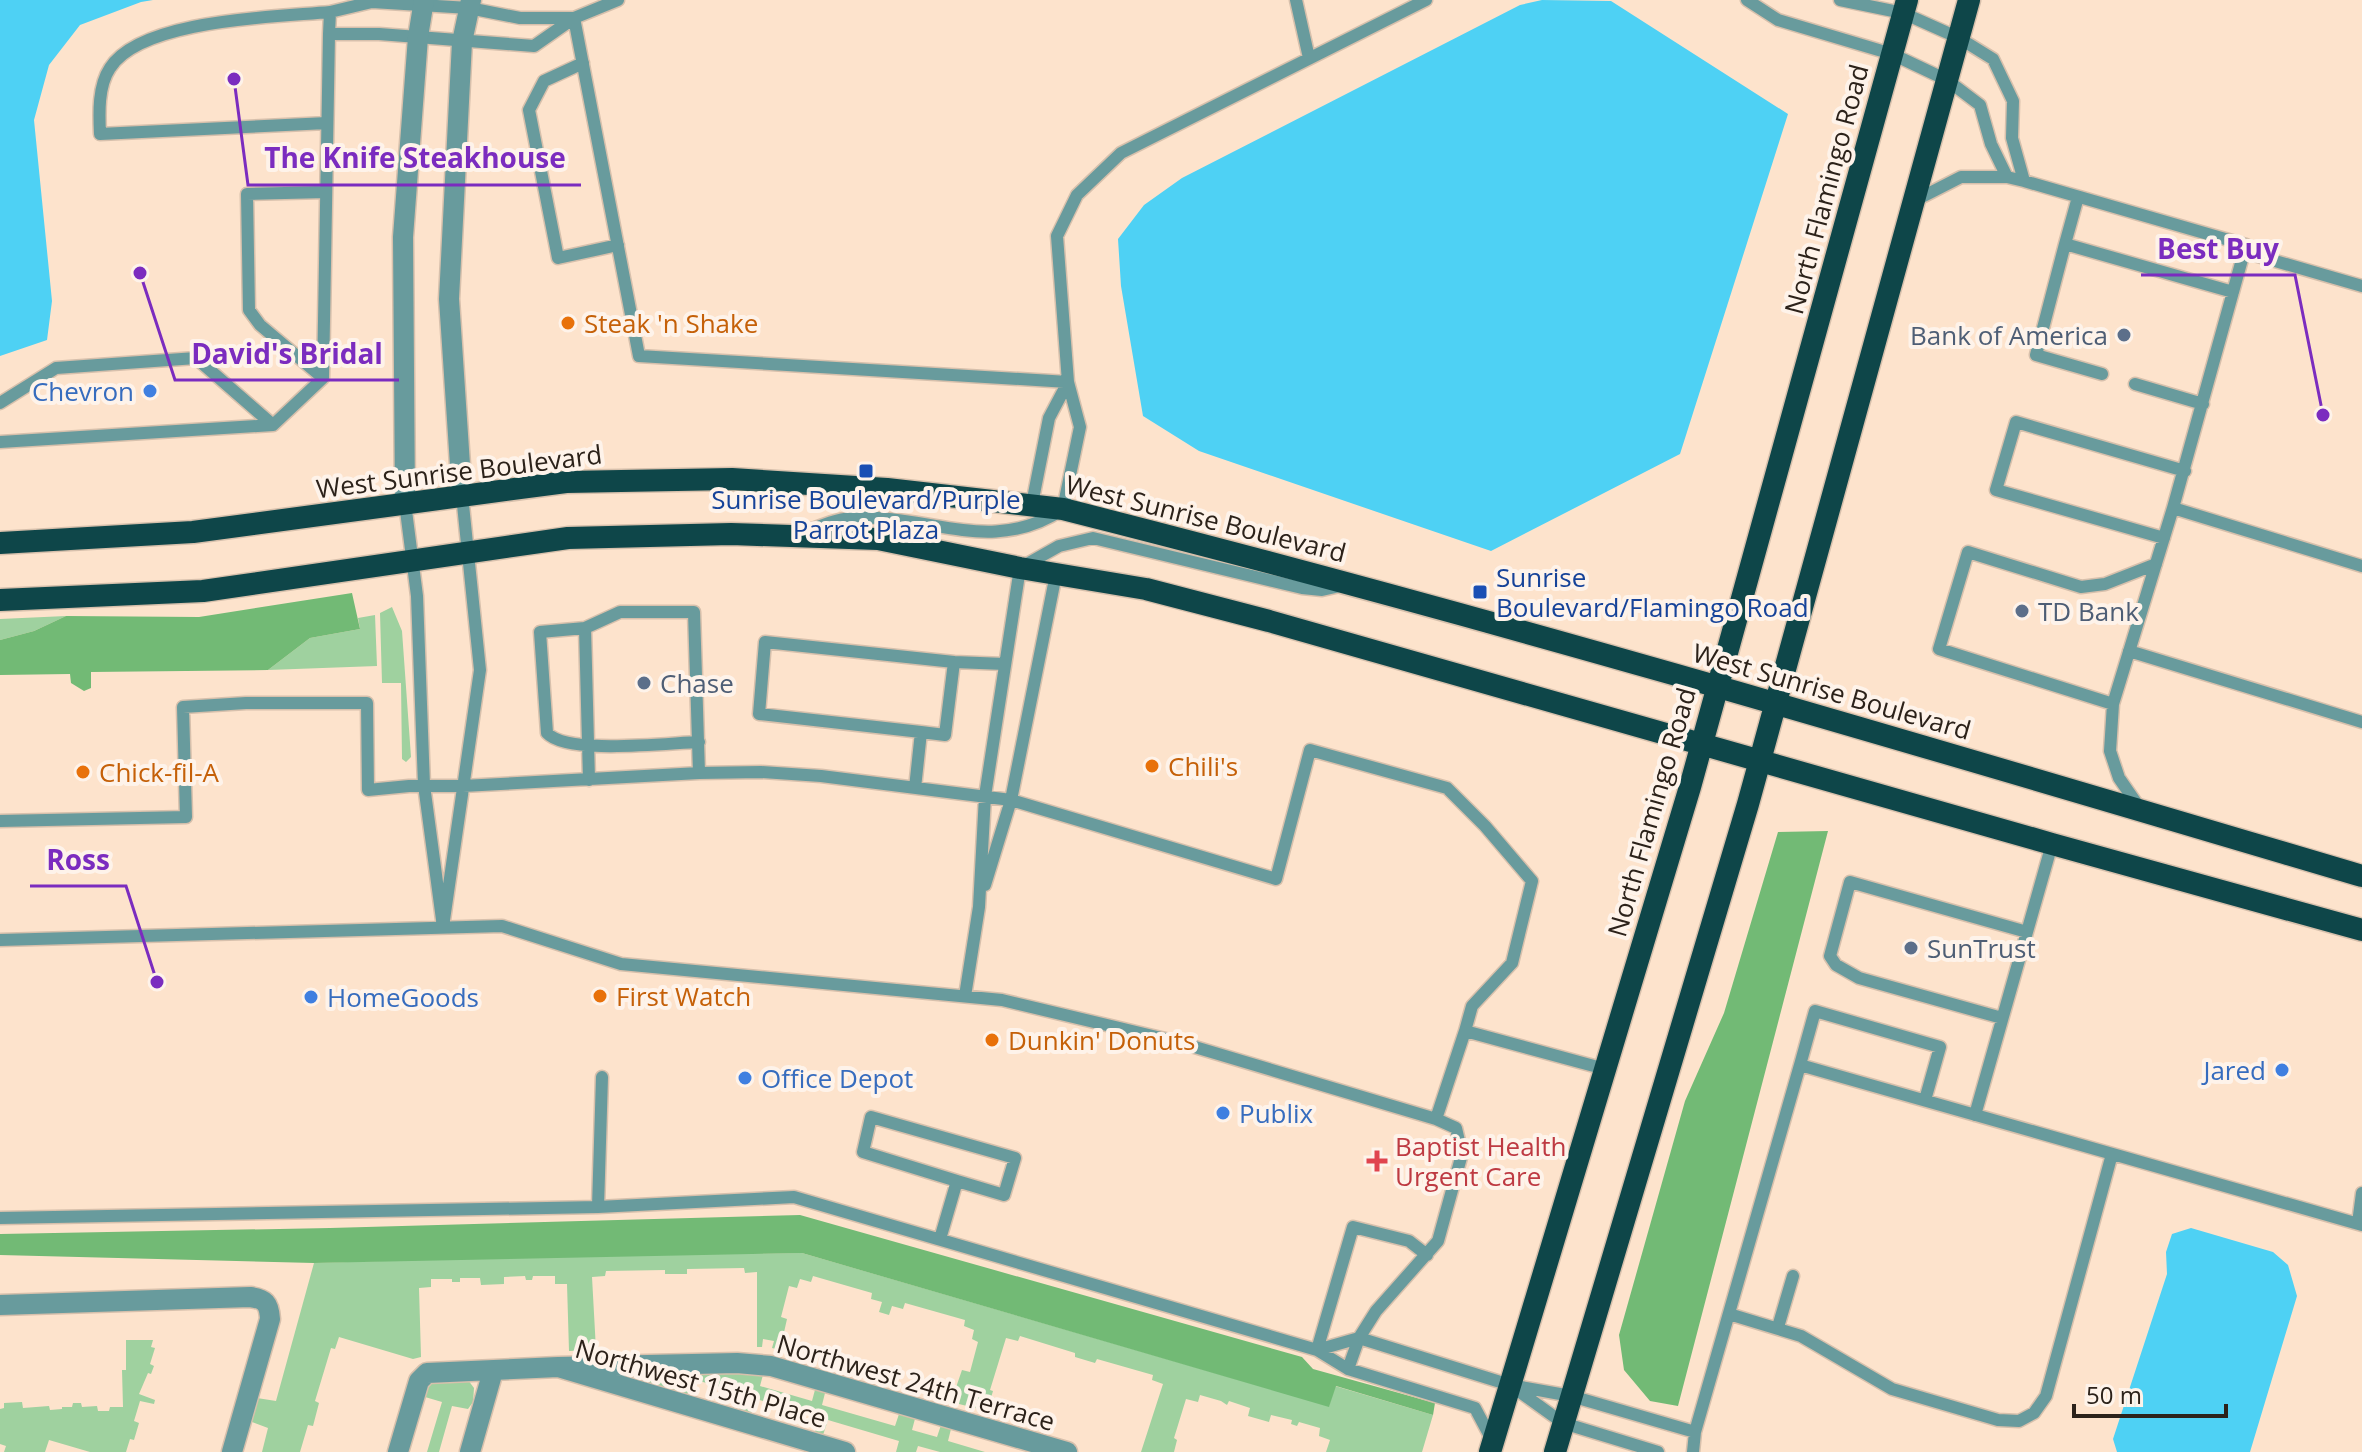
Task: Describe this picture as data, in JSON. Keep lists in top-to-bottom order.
{
  "streets": {
    "highway": ["North Flamingo Road", "West Sunrise Boulevard"],
    "street": ["Northwest 24th Terrace", "Northwest 15th Place"]
  },
  "crossings": [
    ["North Flamingo Road", "West Sunrise Boulevard"],
    ["Northwest 24th Terrace", "Northwest 15th Place"]
  ],
  "places": {
    "other": [
      "The Knife Steakhouse",
      "David's Bridal",
      "Steak 'n Shake",
      "Bank of America",
      "Chevron",
      "Best Buy",
      "TD Bank",
      "Chase",
      "Chili's",
      "Chick-fil-A",
      "SunTrust",
      "Ross",
      "First Watch",
      "HomeGoods",
      "Dunkin' Donuts",
      "Jared",
      "Office Depot",
      "Publix"
    ],
    "transit": ["Sunrise Boulevard/Purple Parrot Plaza", "Sunrise Boulevard/Flamingo Road"],
    "health": ["Baptist Health Urgent Care"]
  },
  "scale_bar": "50 m"
}
